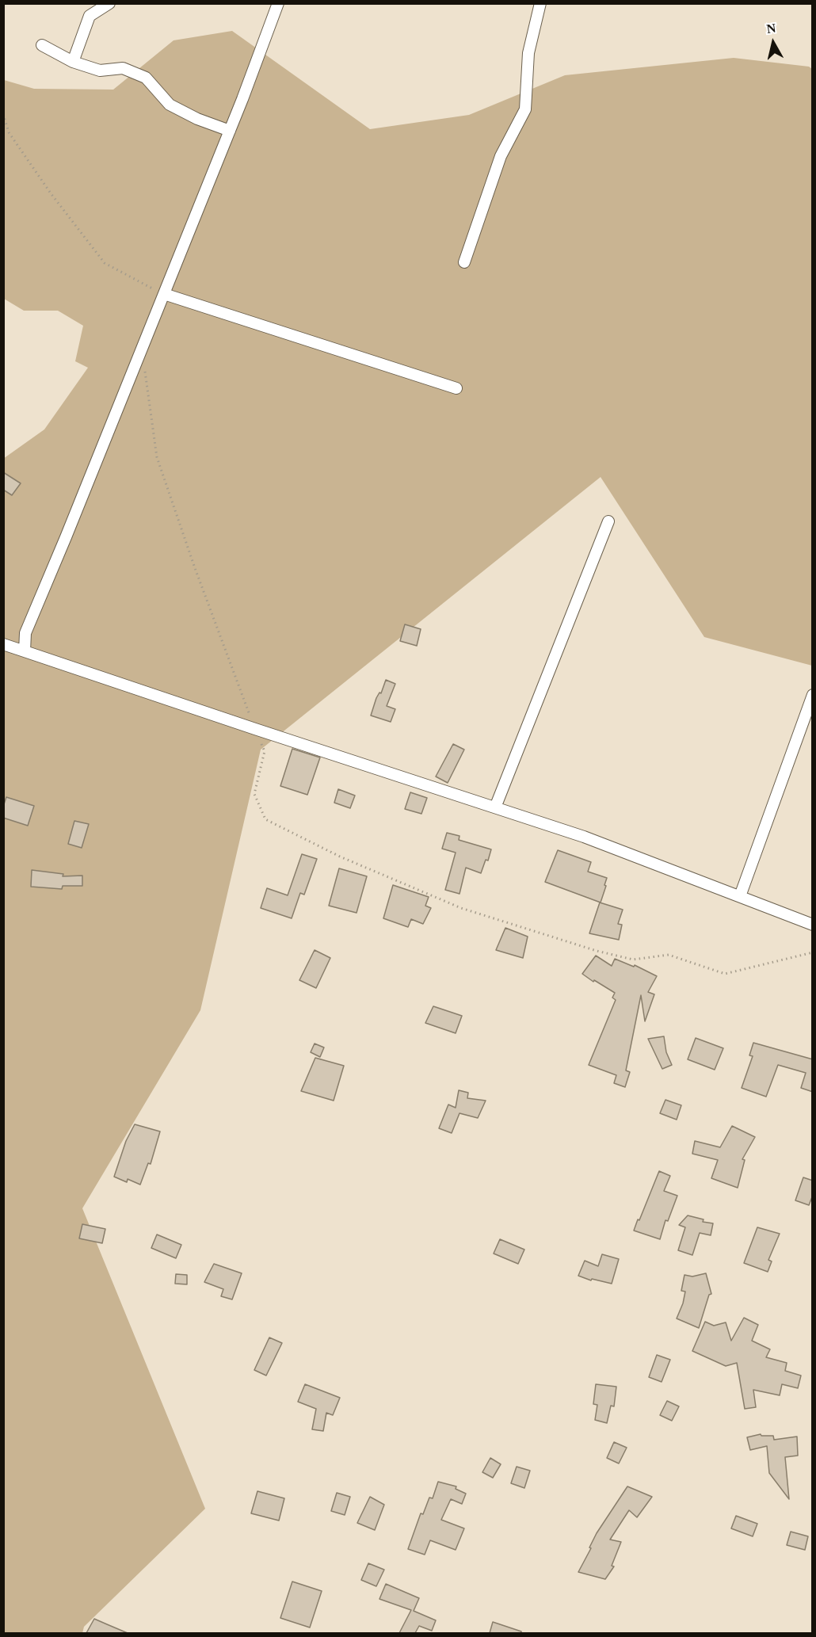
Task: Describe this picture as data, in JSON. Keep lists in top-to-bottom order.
{
  "north": "top"
}
